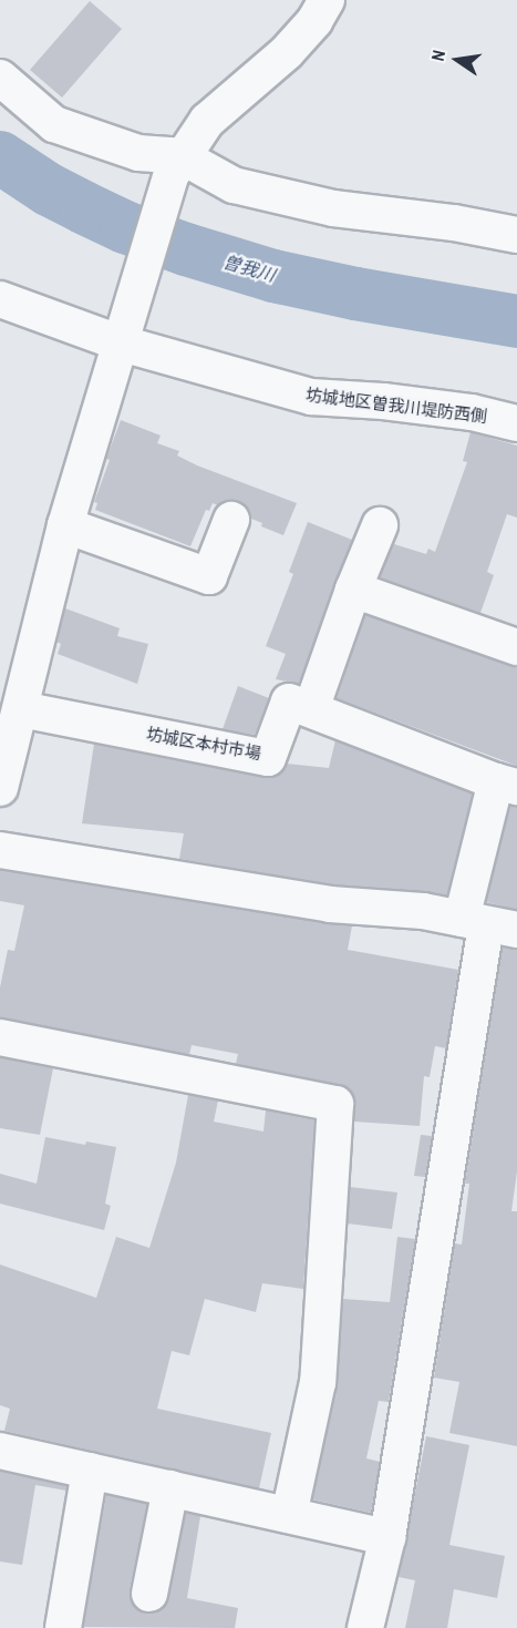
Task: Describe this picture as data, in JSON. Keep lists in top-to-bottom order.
{
  "streets": {
    "street": ["坊城地区曽我川堤防西側", "坊城区本村市場"]
  },
  "water": ["曽我川"],
  "north": "left"
}
